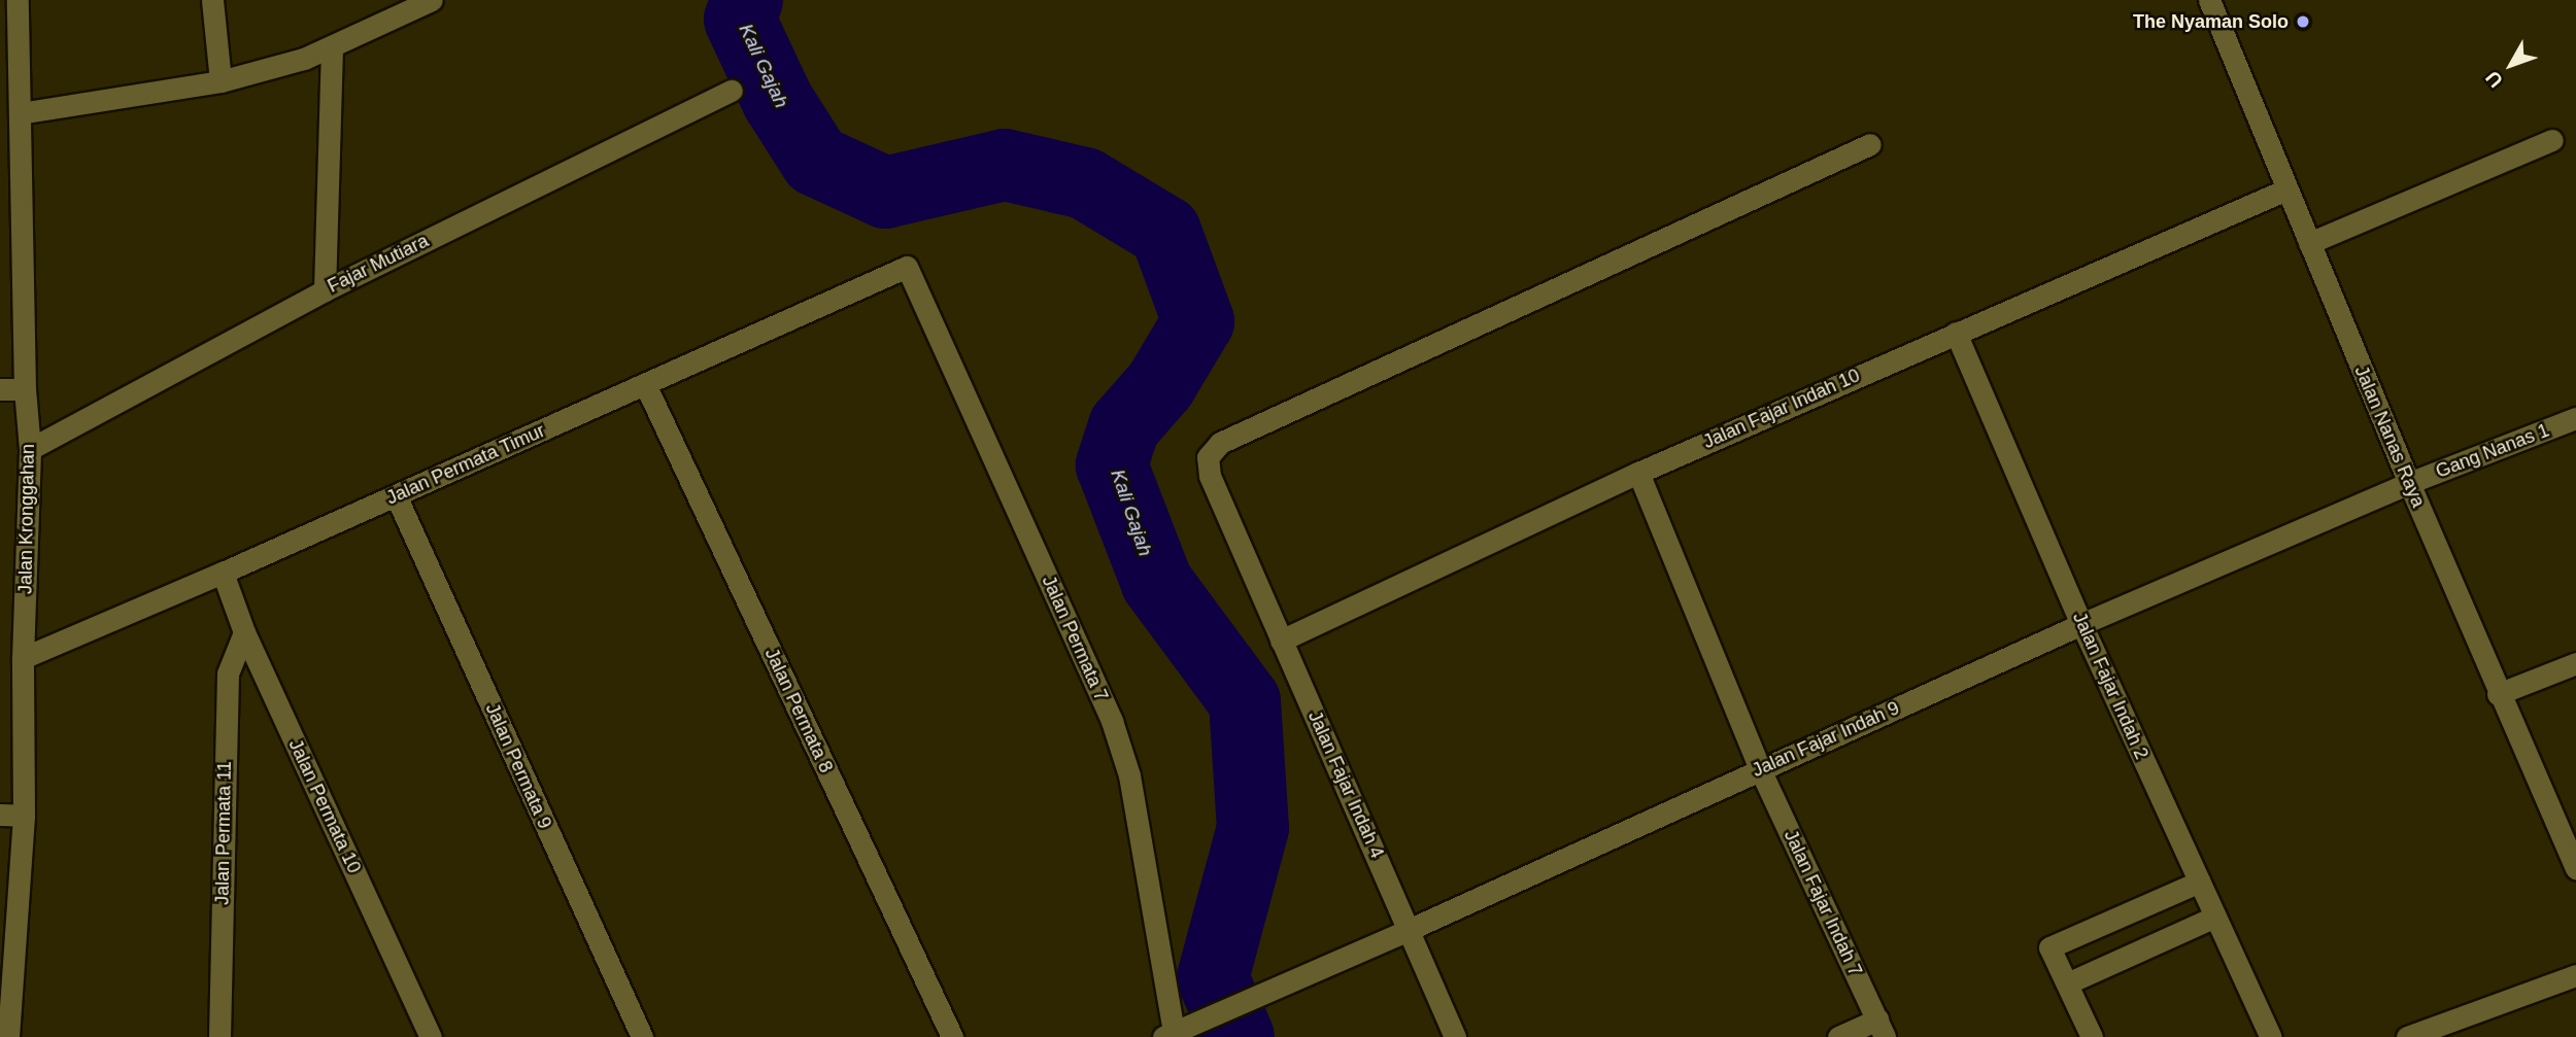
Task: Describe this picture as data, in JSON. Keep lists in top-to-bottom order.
{
  "streets": {
    "street": [
      "Fajar Mutiara",
      "Jalan Fajar Indah 10",
      "Jalan Nanas Raya",
      "Gang Nanas 1",
      "Jalan Permata Timur",
      "Jalan Kronggahan",
      "Jalan Permata 7",
      "Jalan Fajar Indah 2",
      "Jalan Permata 8",
      "Jalan Fajar Indah 9",
      "Jalan Permata 9",
      "Jalan Fajar Indah 4",
      "Jalan Permata 10",
      "Jalan Permata 11",
      "Jalan Fajar Indah 7"
    ]
  },
  "crossings": [
    ["Fajar Mutiara", "Jalan Kronggahan"],
    ["Jalan Fajar Indah 10", "Jalan Nanas Raya"],
    ["Jalan Fajar Indah 10", "Jalan Fajar Indah 2"],
    ["Jalan Fajar Indah 10", "Jalan Fajar Indah 4"],
    ["Jalan Fajar Indah 10", "Jalan Fajar Indah 7"],
    ["Jalan Nanas Raya", "Gang Nanas 1"],
    ["Jalan Nanas Raya", "Jalan Fajar Indah 9"],
    ["Gang Nanas 1", "Jalan Fajar Indah 9"],
    ["Jalan Permata Timur", "Jalan Kronggahan"],
    ["Jalan Permata Timur", "Jalan Permata 7"],
    ["Jalan Permata Timur", "Jalan Permata 8"],
    ["Jalan Permata Timur", "Jalan Permata 9"],
    ["Jalan Permata Timur", "Jalan Permata 10"],
    ["Jalan Permata 7", "Jalan Fajar Indah 9"],
    ["Jalan Fajar Indah 2", "Jalan Fajar Indah 9"],
    ["Jalan Fajar Indah 9", "Jalan Fajar Indah 4"],
    ["Jalan Fajar Indah 9", "Jalan Fajar Indah 7"],
    ["Jalan Permata 10", "Jalan Permata 11"]
  ],
  "water": ["Kali Gajah"],
  "places": ["The Nyaman Solo"],
  "north": "bottom left"
}
